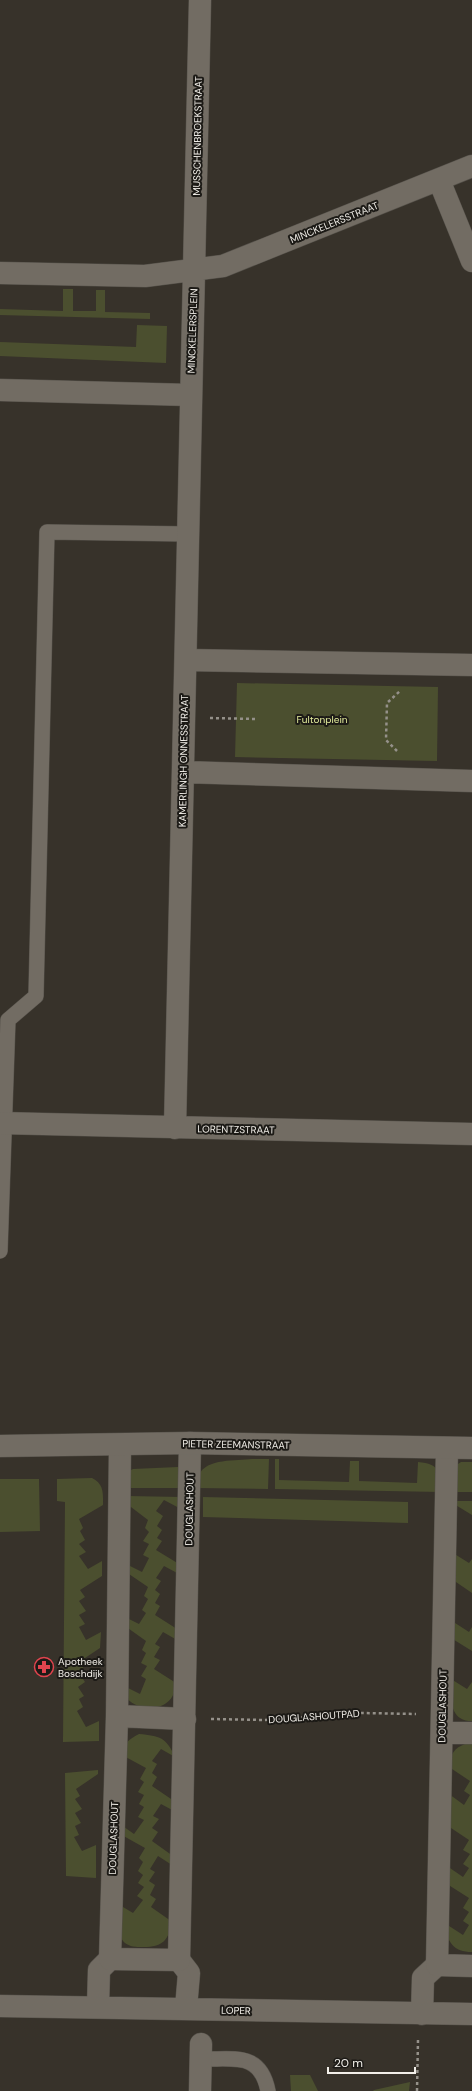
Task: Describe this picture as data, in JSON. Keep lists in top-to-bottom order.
{
  "streets": {
    "street": [
      "MUSSCHENBROEKSTRAAT",
      "MINCKELERSSTRAAT",
      "MINCKELERSPLEIN",
      "KAMERLINGH ONNESSTRAAT",
      "LORENTZSTRAAT",
      "PIETER ZEEMANSTRAAT",
      "DOUGLASHOUT",
      "LOPER"
    ],
    "path": ["DOUGLASHOUTPAD"]
  },
  "crossings": [
    ["MUSSCHENBROEKSTRAAT", "MINCKELERSSTRAAT"],
    ["MUSSCHENBROEKSTRAAT", "MINCKELERSPLEIN"],
    ["MINCKELERSSTRAAT", "MINCKELERSPLEIN"],
    ["MINCKELERSPLEIN", "KAMERLINGH ONNESSTRAAT"],
    ["KAMERLINGH ONNESSTRAAT", "LORENTZSTRAAT"],
    ["PIETER ZEEMANSTRAAT", "DOUGLASHOUT"],
    ["DOUGLASHOUT", "DOUGLASHOUTPAD"]
  ],
  "parks": ["Fultonplein"],
  "places": {
    "pharmacy": ["Apotheek Boschdijk"]
  },
  "scale_bar": "20 m"
}
